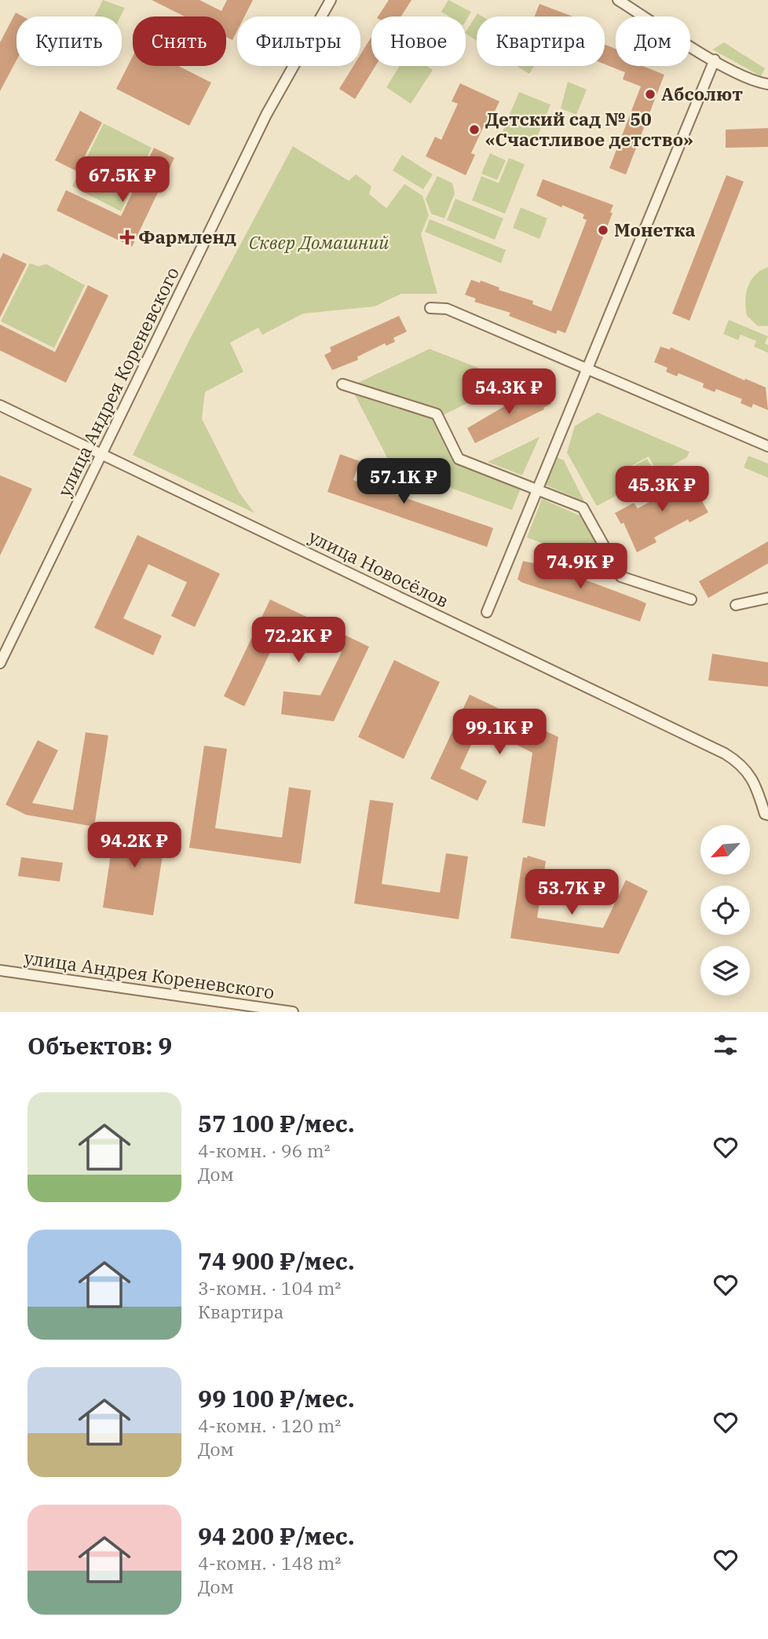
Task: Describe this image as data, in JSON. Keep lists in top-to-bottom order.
{
  "streets": {
    "street": ["улица Андрея Кореневского", "улица Новосёлов"]
  },
  "crossings": [
    ["улица Андрея Кореневского", "улица Новосёлов"]
  ],
  "parks": ["Сквер Домашний"],
  "places": {
    "other": ["Абсолют", "Детский сад № 50 «Счастливое детство»", "Монетка"],
    "health": ["Фармленд"]
  },
  "north": "bottom left",
  "page": {
    "chip": [
      "Купить",
      "Снять",
      "Фильтры",
      "Новое",
      "Квартира",
      "Дом"
    ],
    "price": [
      "67.5K ₽",
      "54.3K ₽",
      "57.1K ₽",
      "45.3K ₽",
      "74.9K ₽",
      "72.2K ₽",
      "99.1K ₽",
      "94.2K ₽",
      "53.7K ₽"
    ],
    "heading": "Объектов: 9",
    "list": [
      {
        "name": "57 100 ₽/мес.",
        "note": "4-комн. · 96 m² · Дом"
      },
      {
        "name": "74 900 ₽/мес.",
        "note": "3-комн. · 104 m² · Квартира"
      },
      {
        "name": "99 100 ₽/мес.",
        "note": "4-комн. · 120 m² · Дом"
      },
      {
        "name": "94 200 ₽/мес.",
        "note": "4-комн. · 148 m² · Дом"
      }
    ]
  }
}
